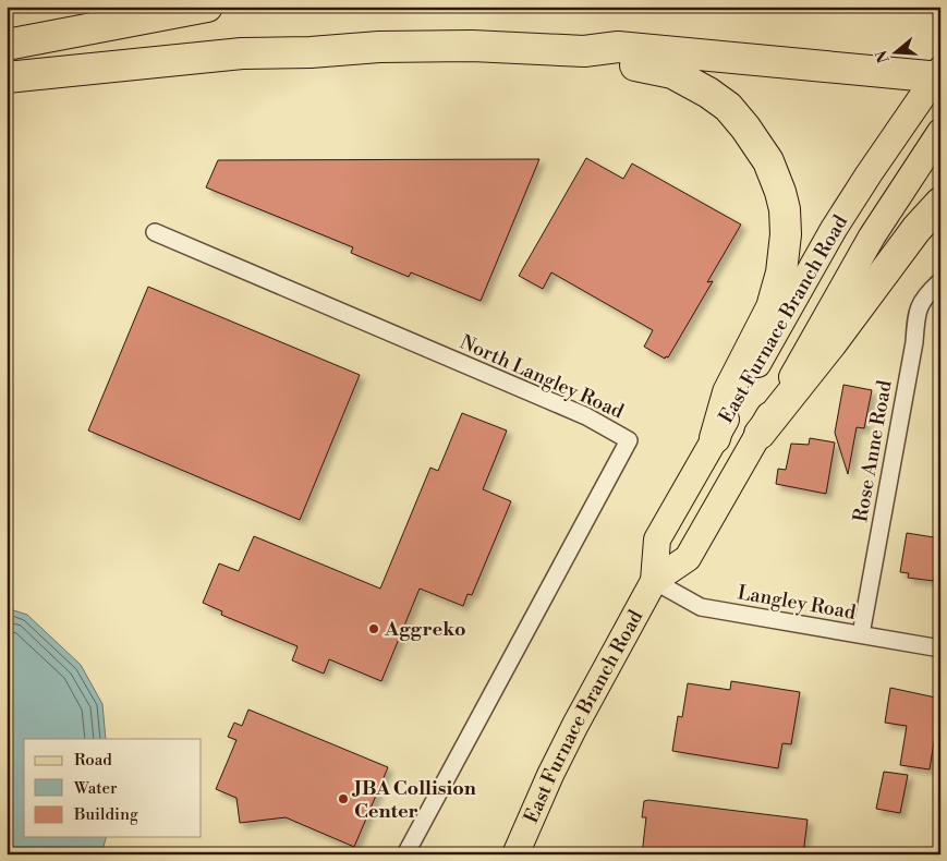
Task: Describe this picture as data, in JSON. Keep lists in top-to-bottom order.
{
  "streets": {
    "main road": ["East Furnace Branch Road"],
    "street": ["North Langley Road", "Rose Anne Road", "Langley Road"]
  },
  "crossings": [
    ["East Furnace Branch Road", "Langley Road"],
    ["Rose Anne Road", "Langley Road"]
  ],
  "places": ["Aggreko", "JBA Collision Center"],
  "legend": ["Road", "Water", "Building"],
  "north": "left"
}
